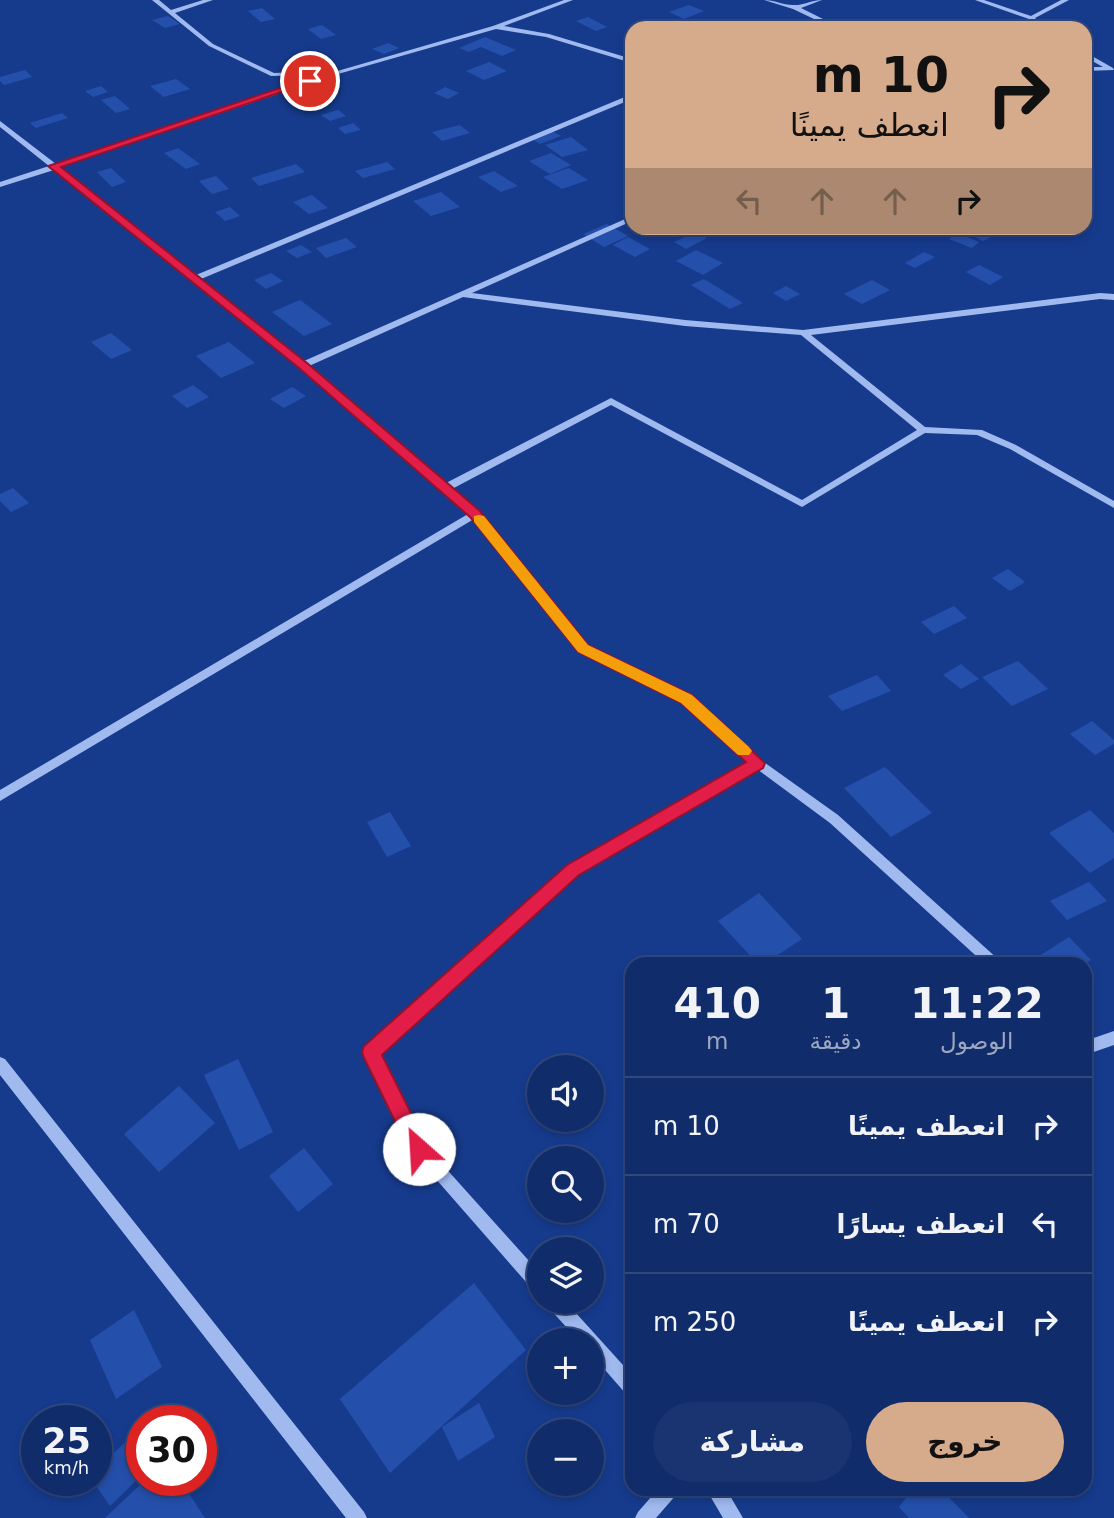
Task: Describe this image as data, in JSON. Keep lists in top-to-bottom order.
{
  "page": {
    "turn": ["10 m", "انعطف يمينًا"],
    "eta": [
      "11:22",
      "الوصول",
      "1",
      "دقيقة",
      "410",
      "m"
    ],
    "map_buttons": ["+", "−"],
    "list": [
      {
        "name": "انعطف يمينًا",
        "value": "10 m"
      },
      {
        "name": "انعطف يسارًا",
        "value": "70 m"
      },
      {
        "name": "انعطف يمينًا",
        "value": "250 m"
      }
    ],
    "buttons": ["خروج", "مشاركة"],
    "speed": "25 km/h",
    "limit": "30"
  }
}
